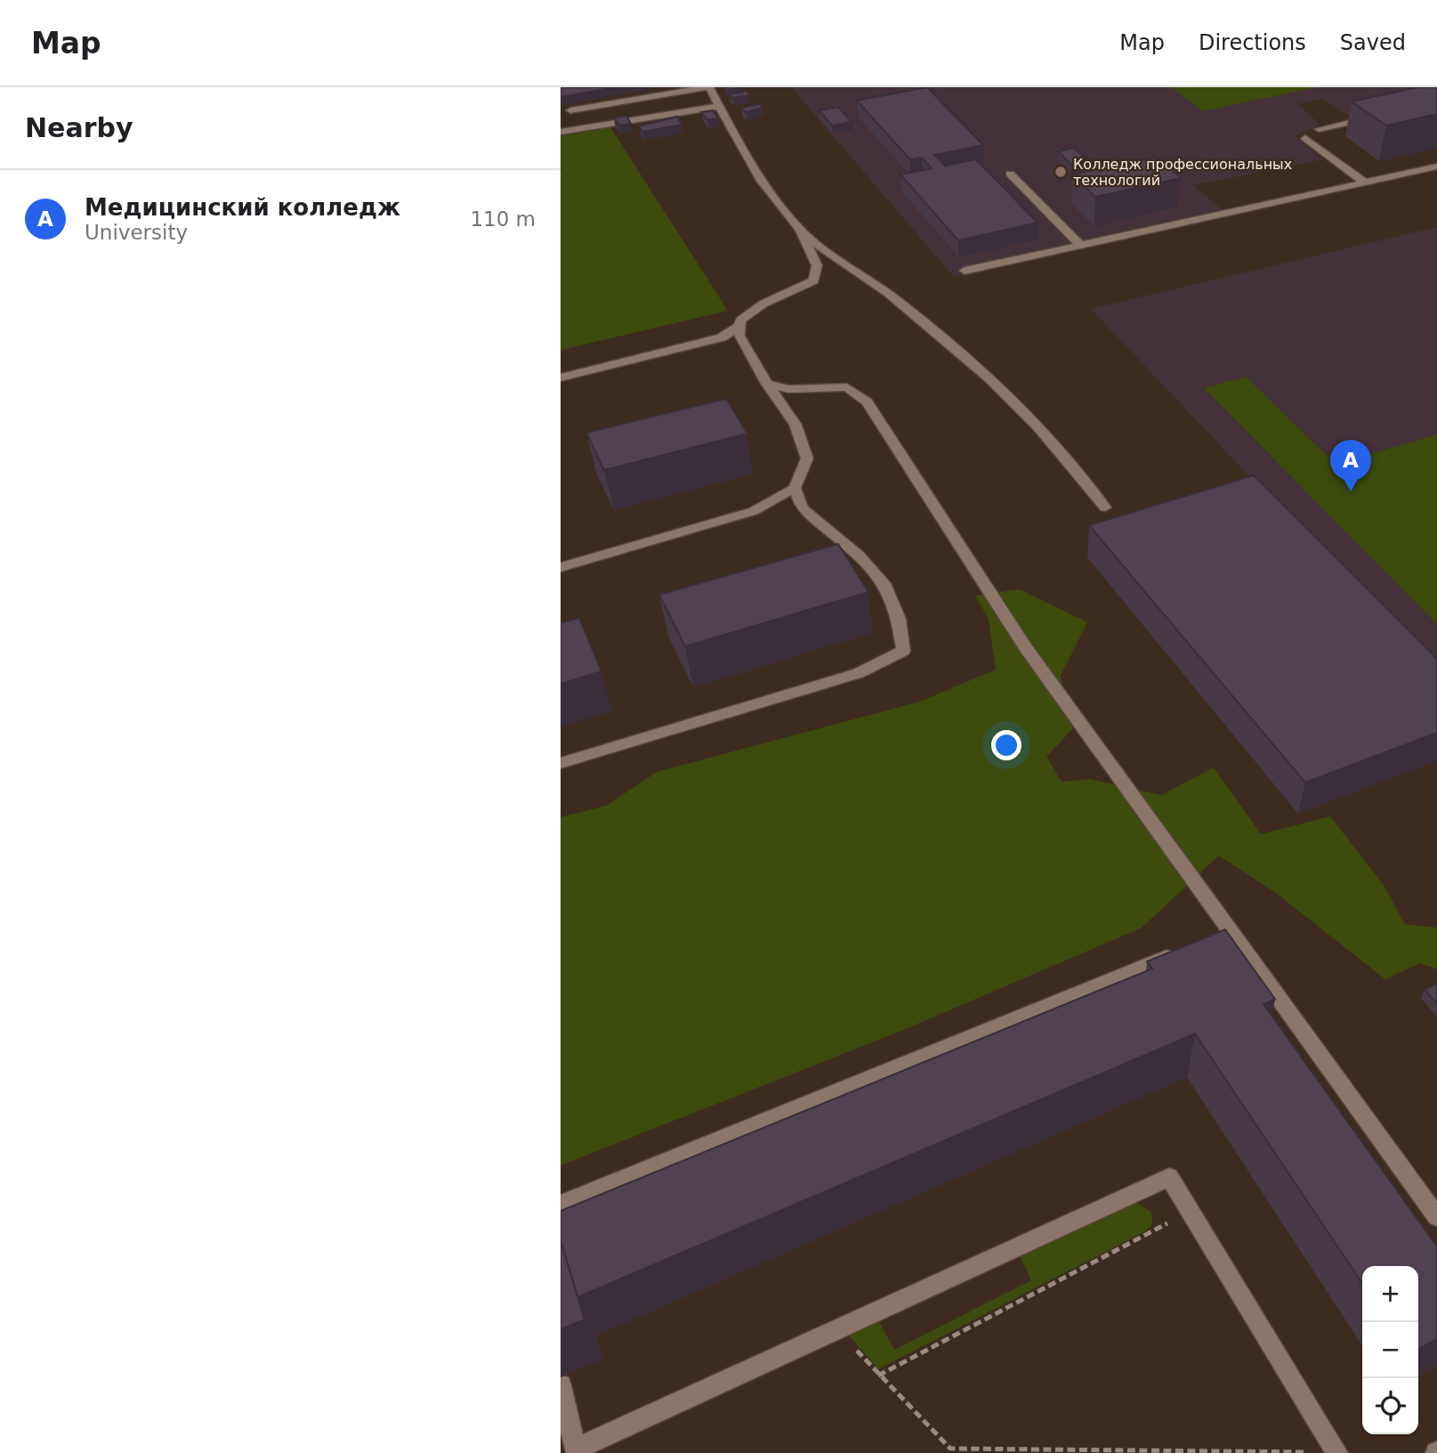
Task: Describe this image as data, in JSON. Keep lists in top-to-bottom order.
{
  "places": ["Колледж профессиональных технологий"],
  "page": {
    "header": "Map",
    "nav": ["Map", "Directions", "Saved"],
    "heading": "Nearby",
    "list": [
      {
        "mark": "A",
        "name": "Медицинский колледж",
        "note": "University",
        "value": "110 m"
      }
    ],
    "pins": "A",
    "map_buttons": ["+", "−"]
  }
}
